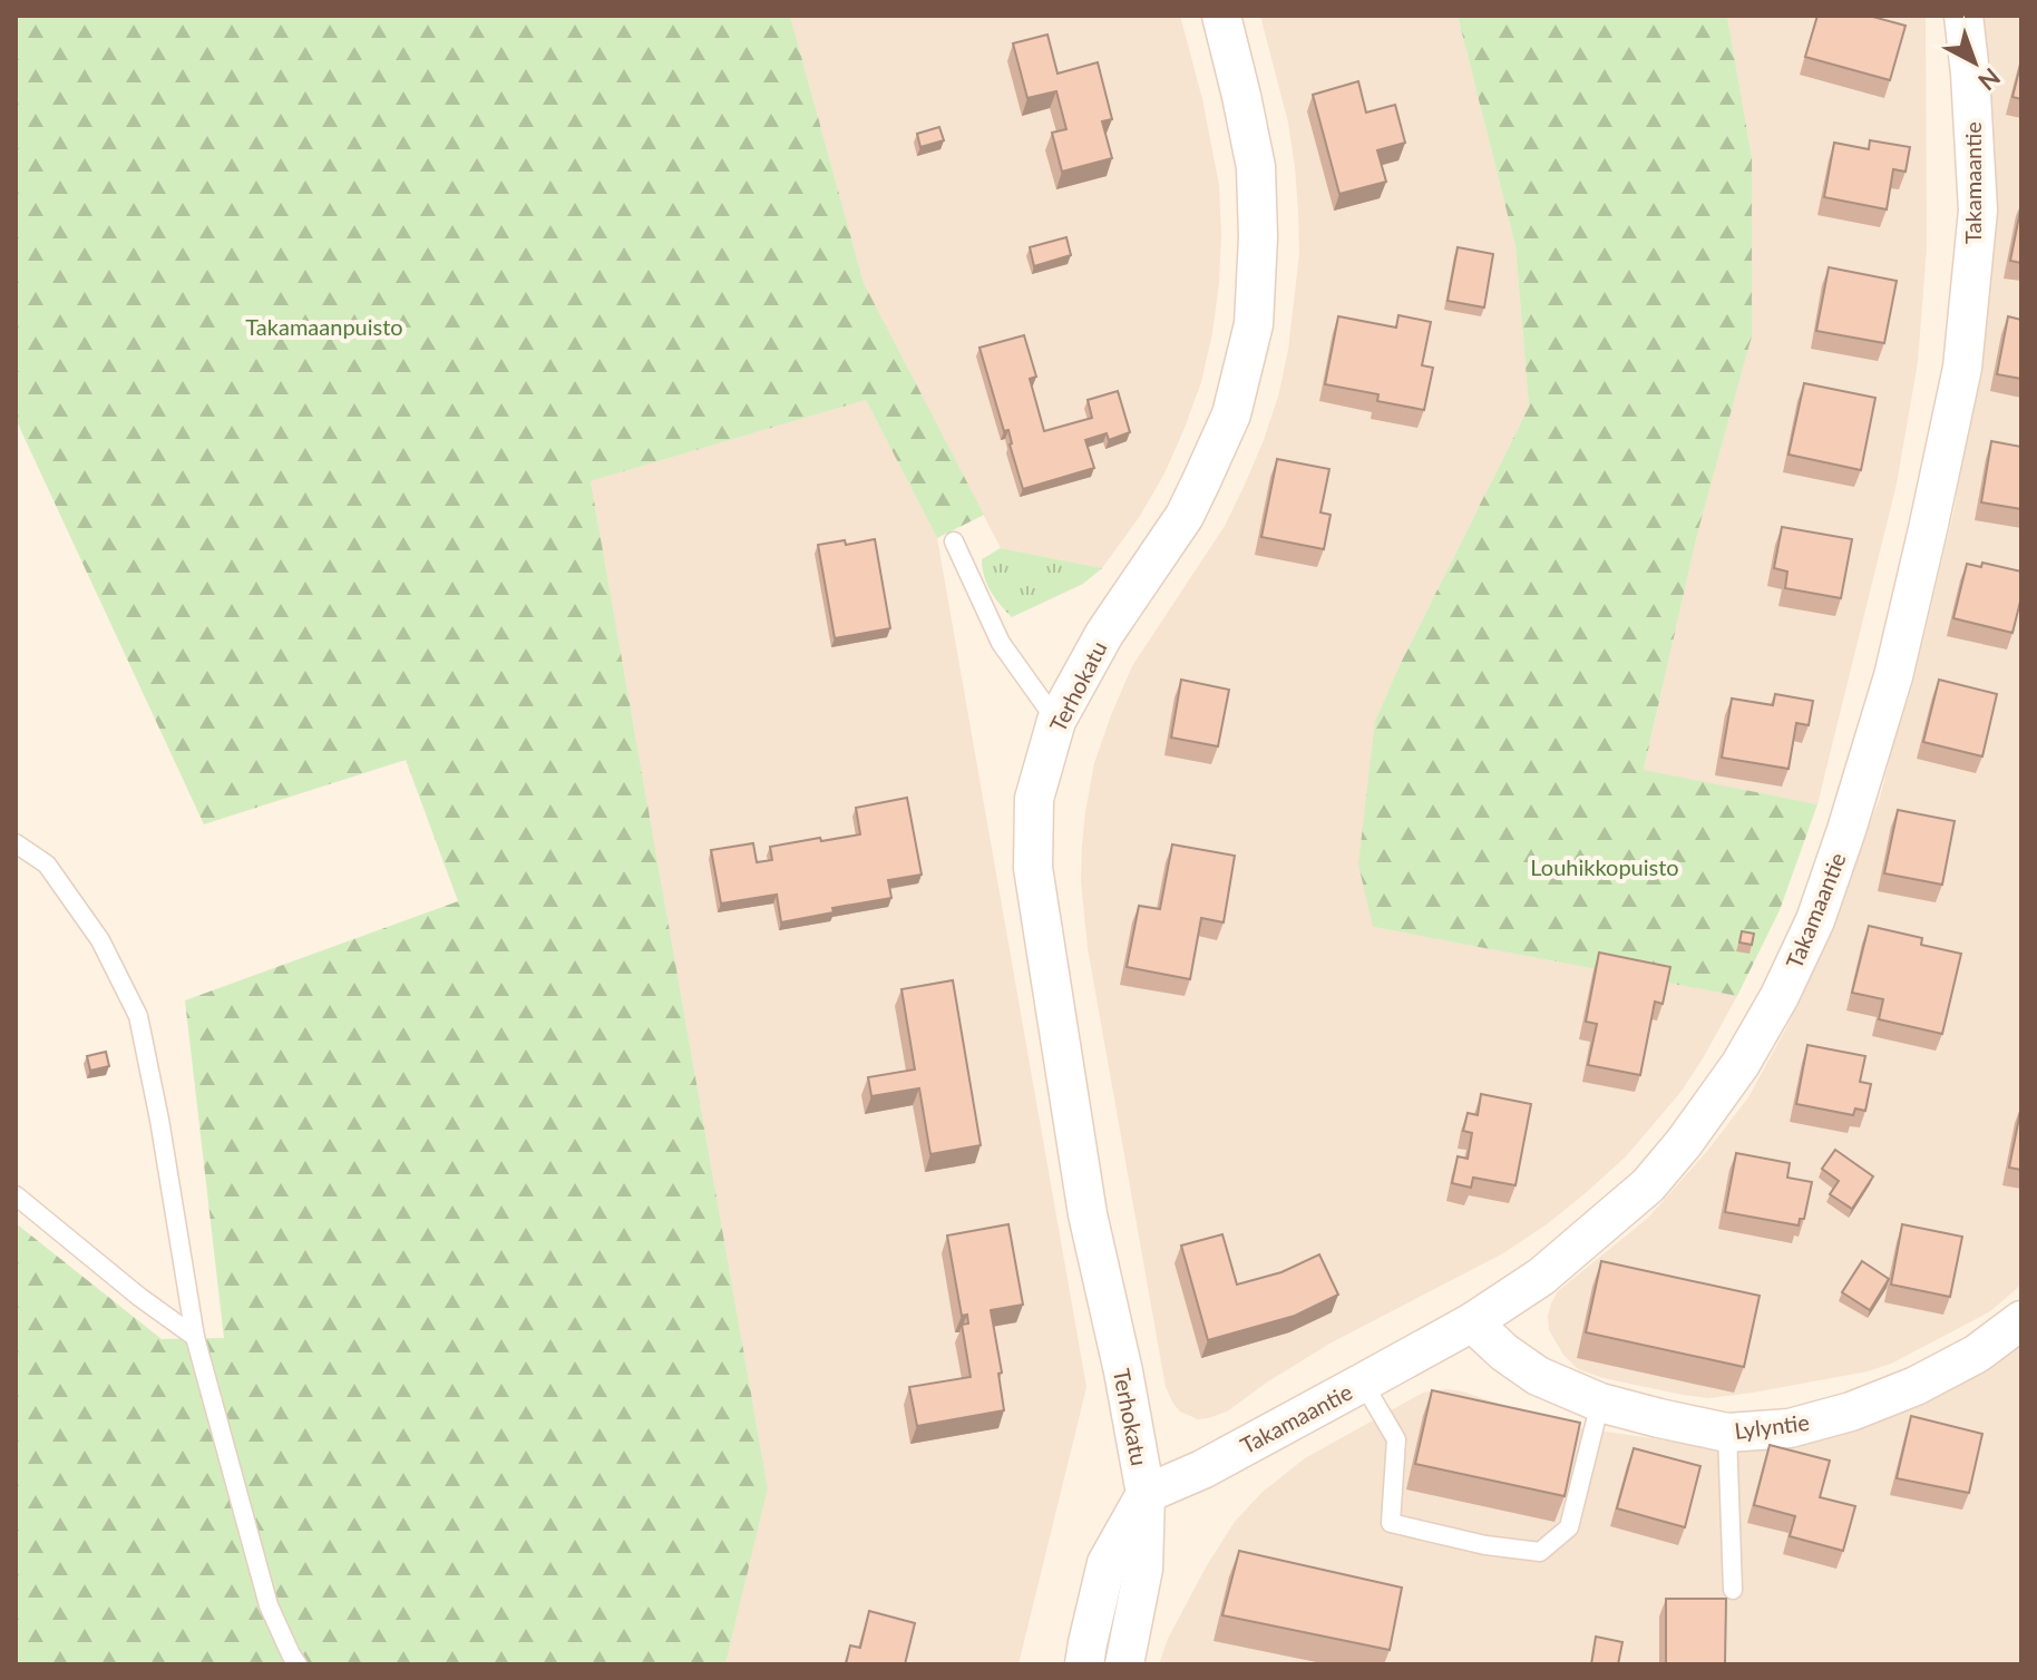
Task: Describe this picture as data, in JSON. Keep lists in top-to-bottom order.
{
  "streets": {
    "street": ["Takamaantie", "Terhokatu", "Lylyntie"]
  },
  "crossings": [
    ["Takamaantie", "Terhokatu"],
    ["Takamaantie", "Lylyntie"]
  ],
  "parks": ["Takamaanpuisto", "Louhikkopuisto"],
  "north": "bottom right"
}
